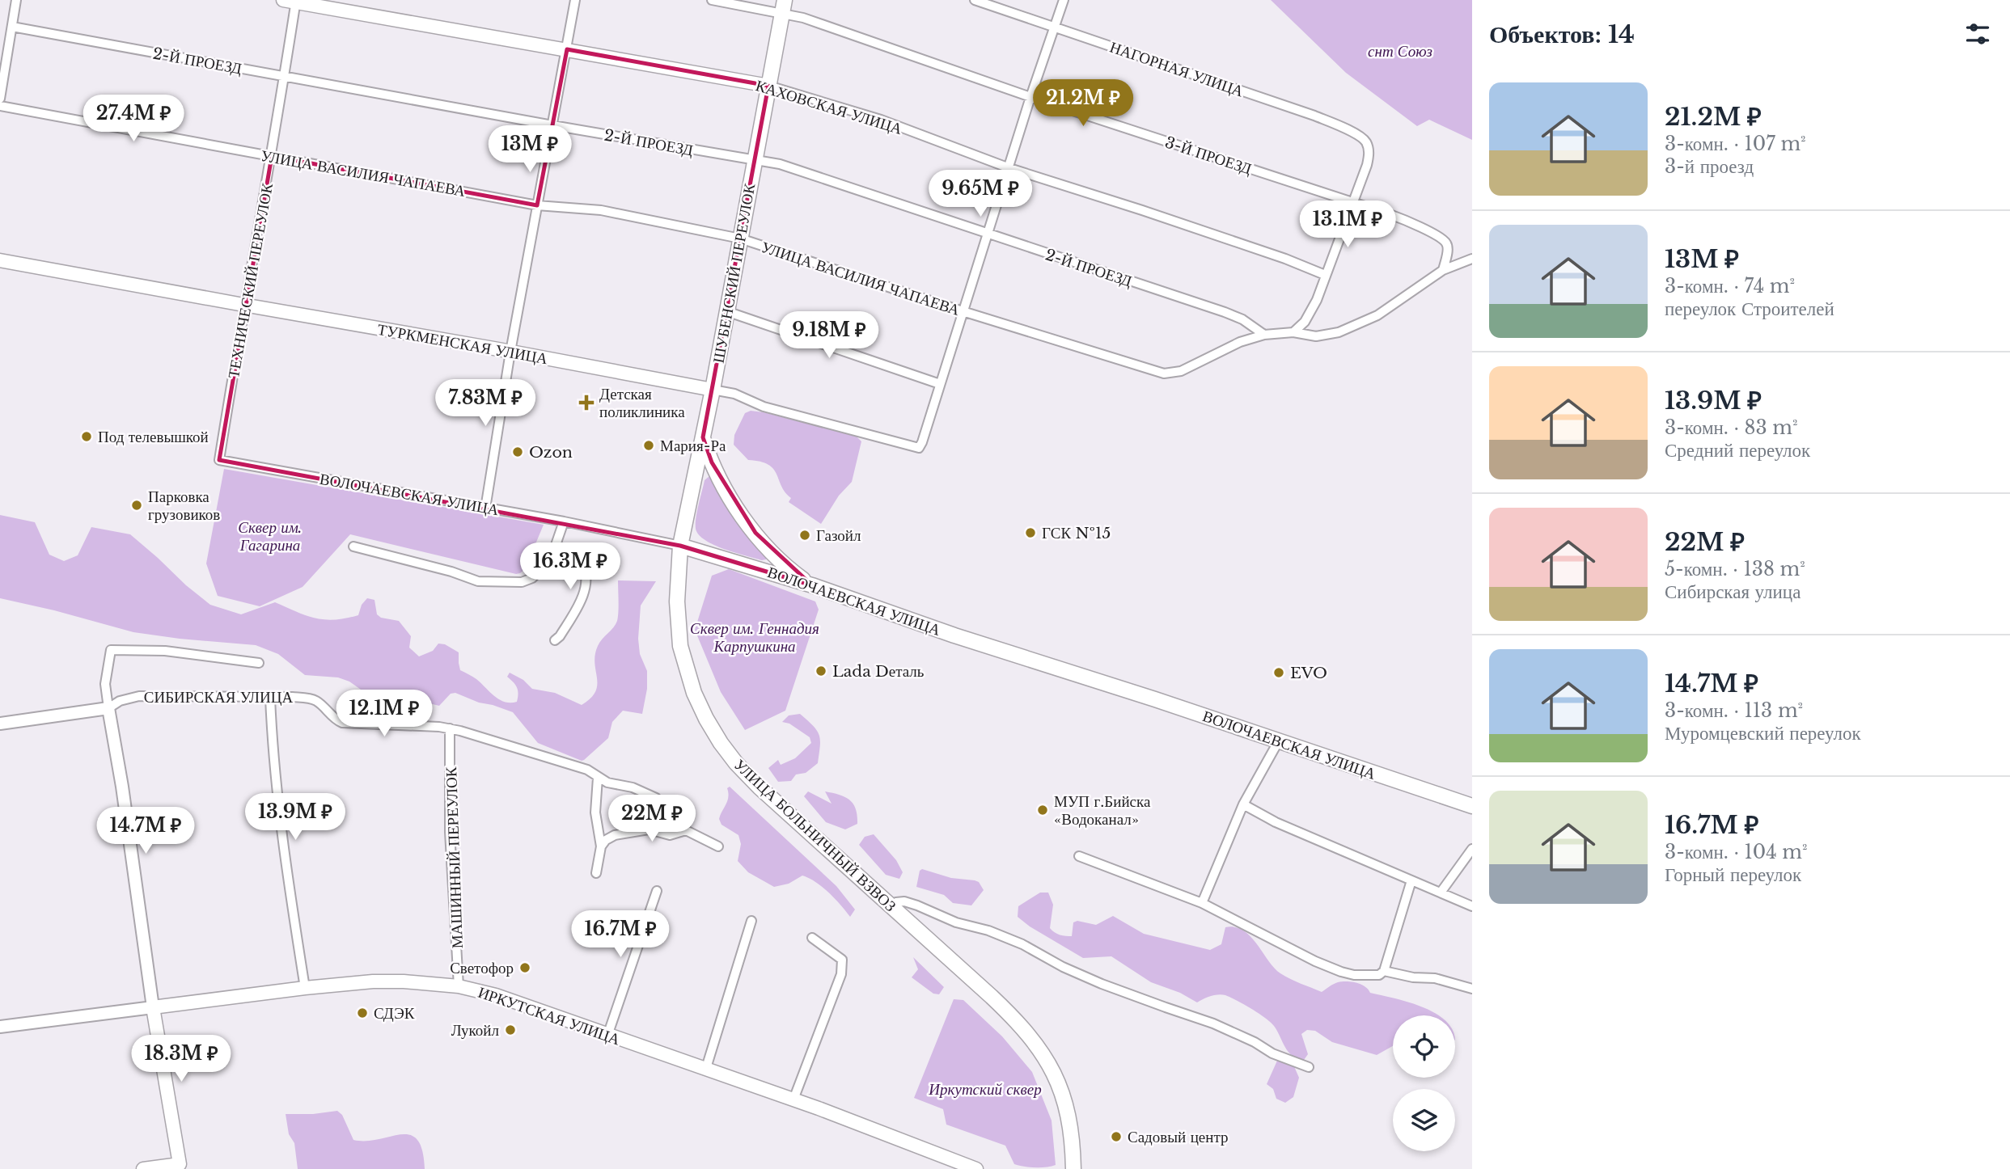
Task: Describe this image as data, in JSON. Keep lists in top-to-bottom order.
{
  "streets": {
    "main road": [
      "КАХОВСКАЯ УЛИЦА",
      "ШУБЕНСКИЙ ПЕРЕУЛОК",
      "ТУРКМЕНСКАЯ УЛИЦА",
      "ВОЛОЧАЕВСКАЯ УЛИЦА",
      "УЛИЦА БОЛЬНИЧНЫЙ ВЗВОЗ",
      "ИРКУТСКАЯ УЛИЦА"
    ],
    "street": [
      "2-Й ПРОЕЗД",
      "НАГОРНАЯ УЛИЦА",
      "3-Й ПРОЕЗД",
      "УЛИЦА ВАСИЛИЯ ЧАПАЕВА",
      "ТЕХНИЧЕСКИЙ ПЕРЕУЛОК",
      "СИБИРСКАЯ УЛИЦА",
      "МАШИННЫЙ ПЕРЕУЛОК"
    ]
  },
  "crossings": [
    ["2-Й ПРОЕЗД", "УЛИЦА ВАСИЛИЯ ЧАПАЕВА"],
    ["2-Й ПРОЕЗД", "ШУБЕНСКИЙ ПЕРЕУЛОК"],
    ["2-Й ПРОЕЗД", "ТЕХНИЧЕСКИЙ ПЕРЕУЛОК"],
    ["НАГОРНАЯ УЛИЦА", "3-Й ПРОЕЗД"],
    ["КАХОВСКАЯ УЛИЦА", "ШУБЕНСКИЙ ПЕРЕУЛОК"],
    ["КАХОВСКАЯ УЛИЦА", "ТЕХНИЧЕСКИЙ ПЕРЕУЛОК"],
    ["3-Й ПРОЕЗД", "ШУБЕНСКИЙ ПЕРЕУЛОК"],
    ["УЛИЦА ВАСИЛИЯ ЧАПАЕВА", "ШУБЕНСКИЙ ПЕРЕУЛОК"],
    ["УЛИЦА ВАСИЛИЯ ЧАПАЕВА", "ТЕХНИЧЕСКИЙ ПЕРЕУЛОК"],
    ["ШУБЕНСКИЙ ПЕРЕУЛОК", "ТУРКМЕНСКАЯ УЛИЦА"],
    ["ШУБЕНСКИЙ ПЕРЕУЛОК", "ВОЛОЧАЕВСКАЯ УЛИЦА"],
    ["ШУБЕНСКИЙ ПЕРЕУЛОК", "УЛИЦА БОЛЬНИЧНЫЙ ВЗВОЗ"],
    ["ТЕХНИЧЕСКИЙ ПЕРЕУЛОК", "ТУРКМЕНСКАЯ УЛИЦА"],
    ["ТЕХНИЧЕСКИЙ ПЕРЕУЛОК", "ВОЛОЧАЕВСКАЯ УЛИЦА"],
    ["ВОЛОЧАЕВСКАЯ УЛИЦА", "УЛИЦА БОЛЬНИЧНЫЙ ВЗВОЗ"],
    ["СИБИРСКАЯ УЛИЦА", "МАШИННЫЙ ПЕРЕУЛОК"],
    ["МАШИННЫЙ ПЕРЕУЛОК", "ИРКУТСКАЯ УЛИЦА"]
  ],
  "parks": [
    "снт Союз",
    "Сквер им. Гагарина",
    "Сквер им. Геннадия Карпушкина",
    "Иркутский сквер"
  ],
  "places": {
    "health": ["Детская поликлиника"],
    "other": [
      "Под телевышкой",
      "Мария-Ра",
      "Ozon",
      "Парковка грузовиков",
      "ГСК №15",
      "Газойл",
      "Lada Dеталь",
      "EVO",
      "МУП г.Бийска «Водоканал»",
      "Светофор",
      "СДЭК",
      "Лукойл",
      "Садовый центр"
    ]
  },
  "page": {
    "heading": "Объектов: 14",
    "list": [
      {
        "name": "21.2M ₽",
        "note": "3-комн. · 107 m² · 3-й проезд"
      },
      {
        "name": "13M ₽",
        "note": "3-комн. · 74 m² · переулок Строителей"
      },
      {
        "name": "13.9M ₽",
        "note": "3-комн. · 83 m² · Средний переулок"
      },
      {
        "name": "22M ₽",
        "note": "5-комн. · 138 m² · Сибирская улица"
      },
      {
        "name": "14.7M ₽",
        "note": "3-комн. · 113 m² · Муромцевский переулок"
      },
      {
        "name": "16.7M ₽",
        "note": "3-комн. · 104 m² · Горный переулок"
      }
    ],
    "price": [
      "21.2M ₽",
      "27.4M ₽",
      "13M ₽",
      "9.65M ₽",
      "13.1M ₽",
      "9.18M ₽",
      "7.83M ₽",
      "16.3M ₽",
      "12.1M ₽",
      "13.9M ₽",
      "22M ₽",
      "14.7M ₽",
      "16.7M ₽",
      "18.3M ₽"
    ]
  }
}
